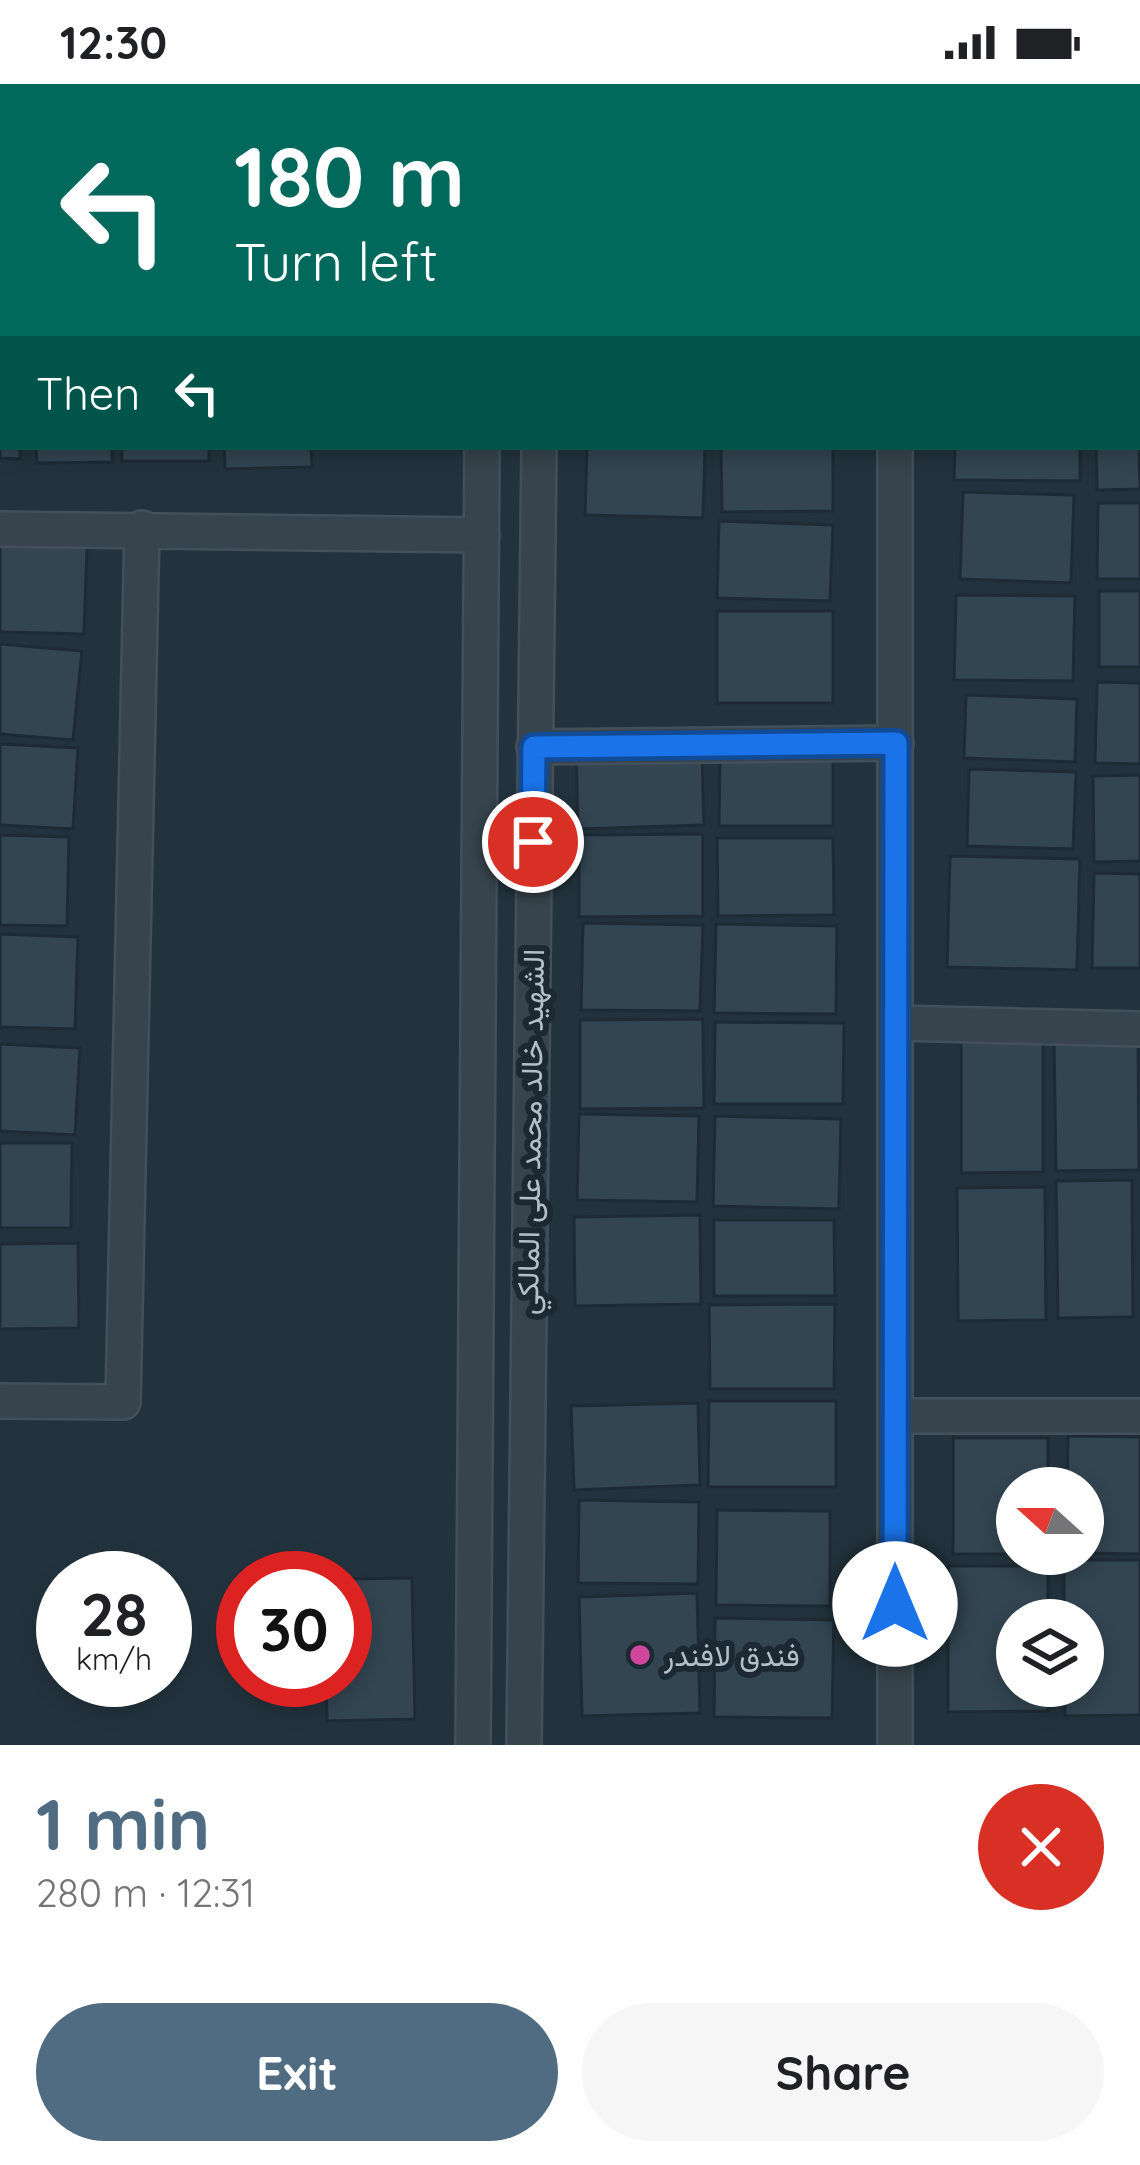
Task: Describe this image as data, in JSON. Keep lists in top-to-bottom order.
{
  "streets": {
    "street": ["الشهيد خالد محمد على المالكي"]
  },
  "places": ["فندق لافندر"],
  "north": "left",
  "page": {
    "status": "12:30",
    "turn": ["180 m", "Turn left"],
    "then": "Then",
    "speed": "28 km/h",
    "limit": "30",
    "heading": ["1 min", "280 m · 12:31"],
    "buttons": ["Exit", "Share"]
  }
}
